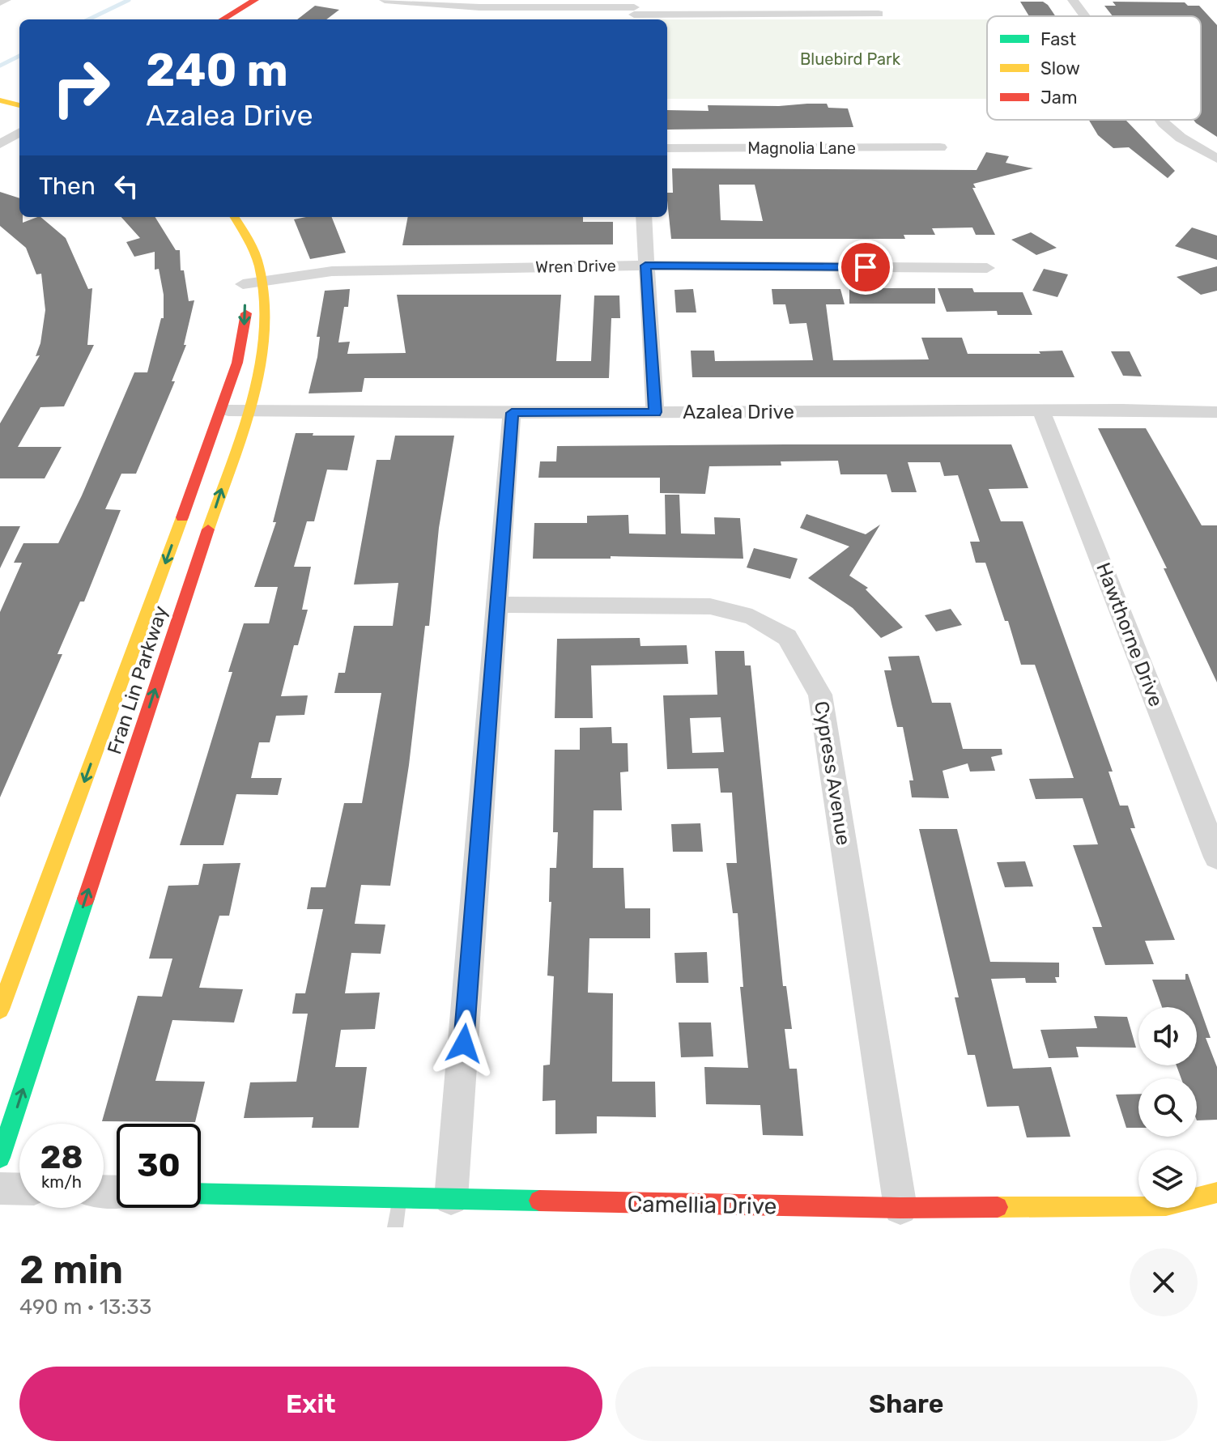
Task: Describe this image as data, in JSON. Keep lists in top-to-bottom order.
{
  "streets": {
    "street": [
      "Magnolia Lane",
      "Wren Drive",
      "Azalea Drive",
      "Hawthorne Drive",
      "Fran Lin Parkway",
      "Cypress Avenue",
      "Camellia Drive"
    ]
  },
  "crossings": [
    ["Wren Drive", "Fran Lin Parkway"],
    ["Azalea Drive", "Hawthorne Drive"],
    ["Azalea Drive", "Fran Lin Parkway"],
    ["Cypress Avenue", "Camellia Drive"]
  ],
  "parks": ["Bluebird Park"],
  "legend": ["Fast", "Slow", "Jam"],
  "page": {
    "turn": ["240 m", "Azalea Drive"],
    "then": "Then",
    "speed": "28 km/h",
    "limit": "30",
    "heading": ["2 min", "490 m · 13:33"],
    "buttons": ["Exit", "Share"]
  }
}
